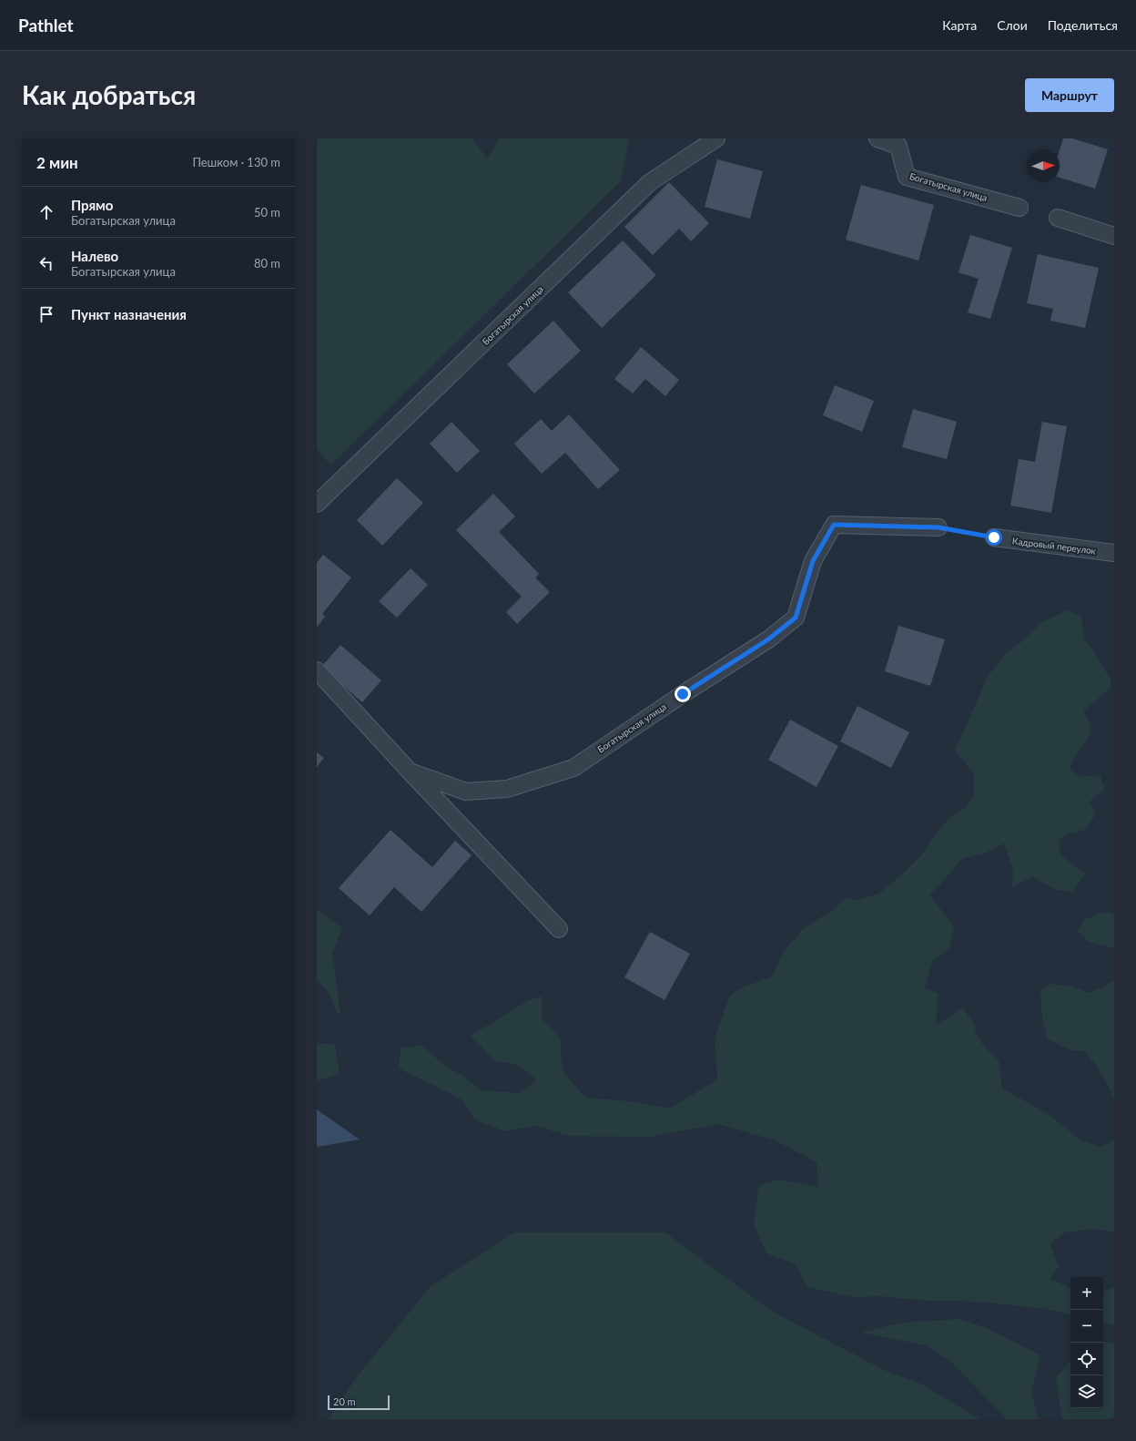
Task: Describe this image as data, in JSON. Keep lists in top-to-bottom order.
{
  "streets": {
    "street": ["Богатырская улица", "Кадровый переулок"]
  },
  "scale_bar": "20 m",
  "north": "right",
  "page": {
    "header": "Pathlet",
    "nav": ["Карта", "Слои", "Поделиться"],
    "buttons": "Маршрут",
    "title": "Как добраться",
    "heading": ["2 мин", "Пешком · 130 m"],
    "list": [
      ["Прямо", "Богатырская улица", "50 m"],
      ["Налево", "Богатырская улица", "80 m"],
      "Пункт назначения"
    ],
    "map_buttons": ["+", "−"],
    "scale": "20 m"
  }
}
